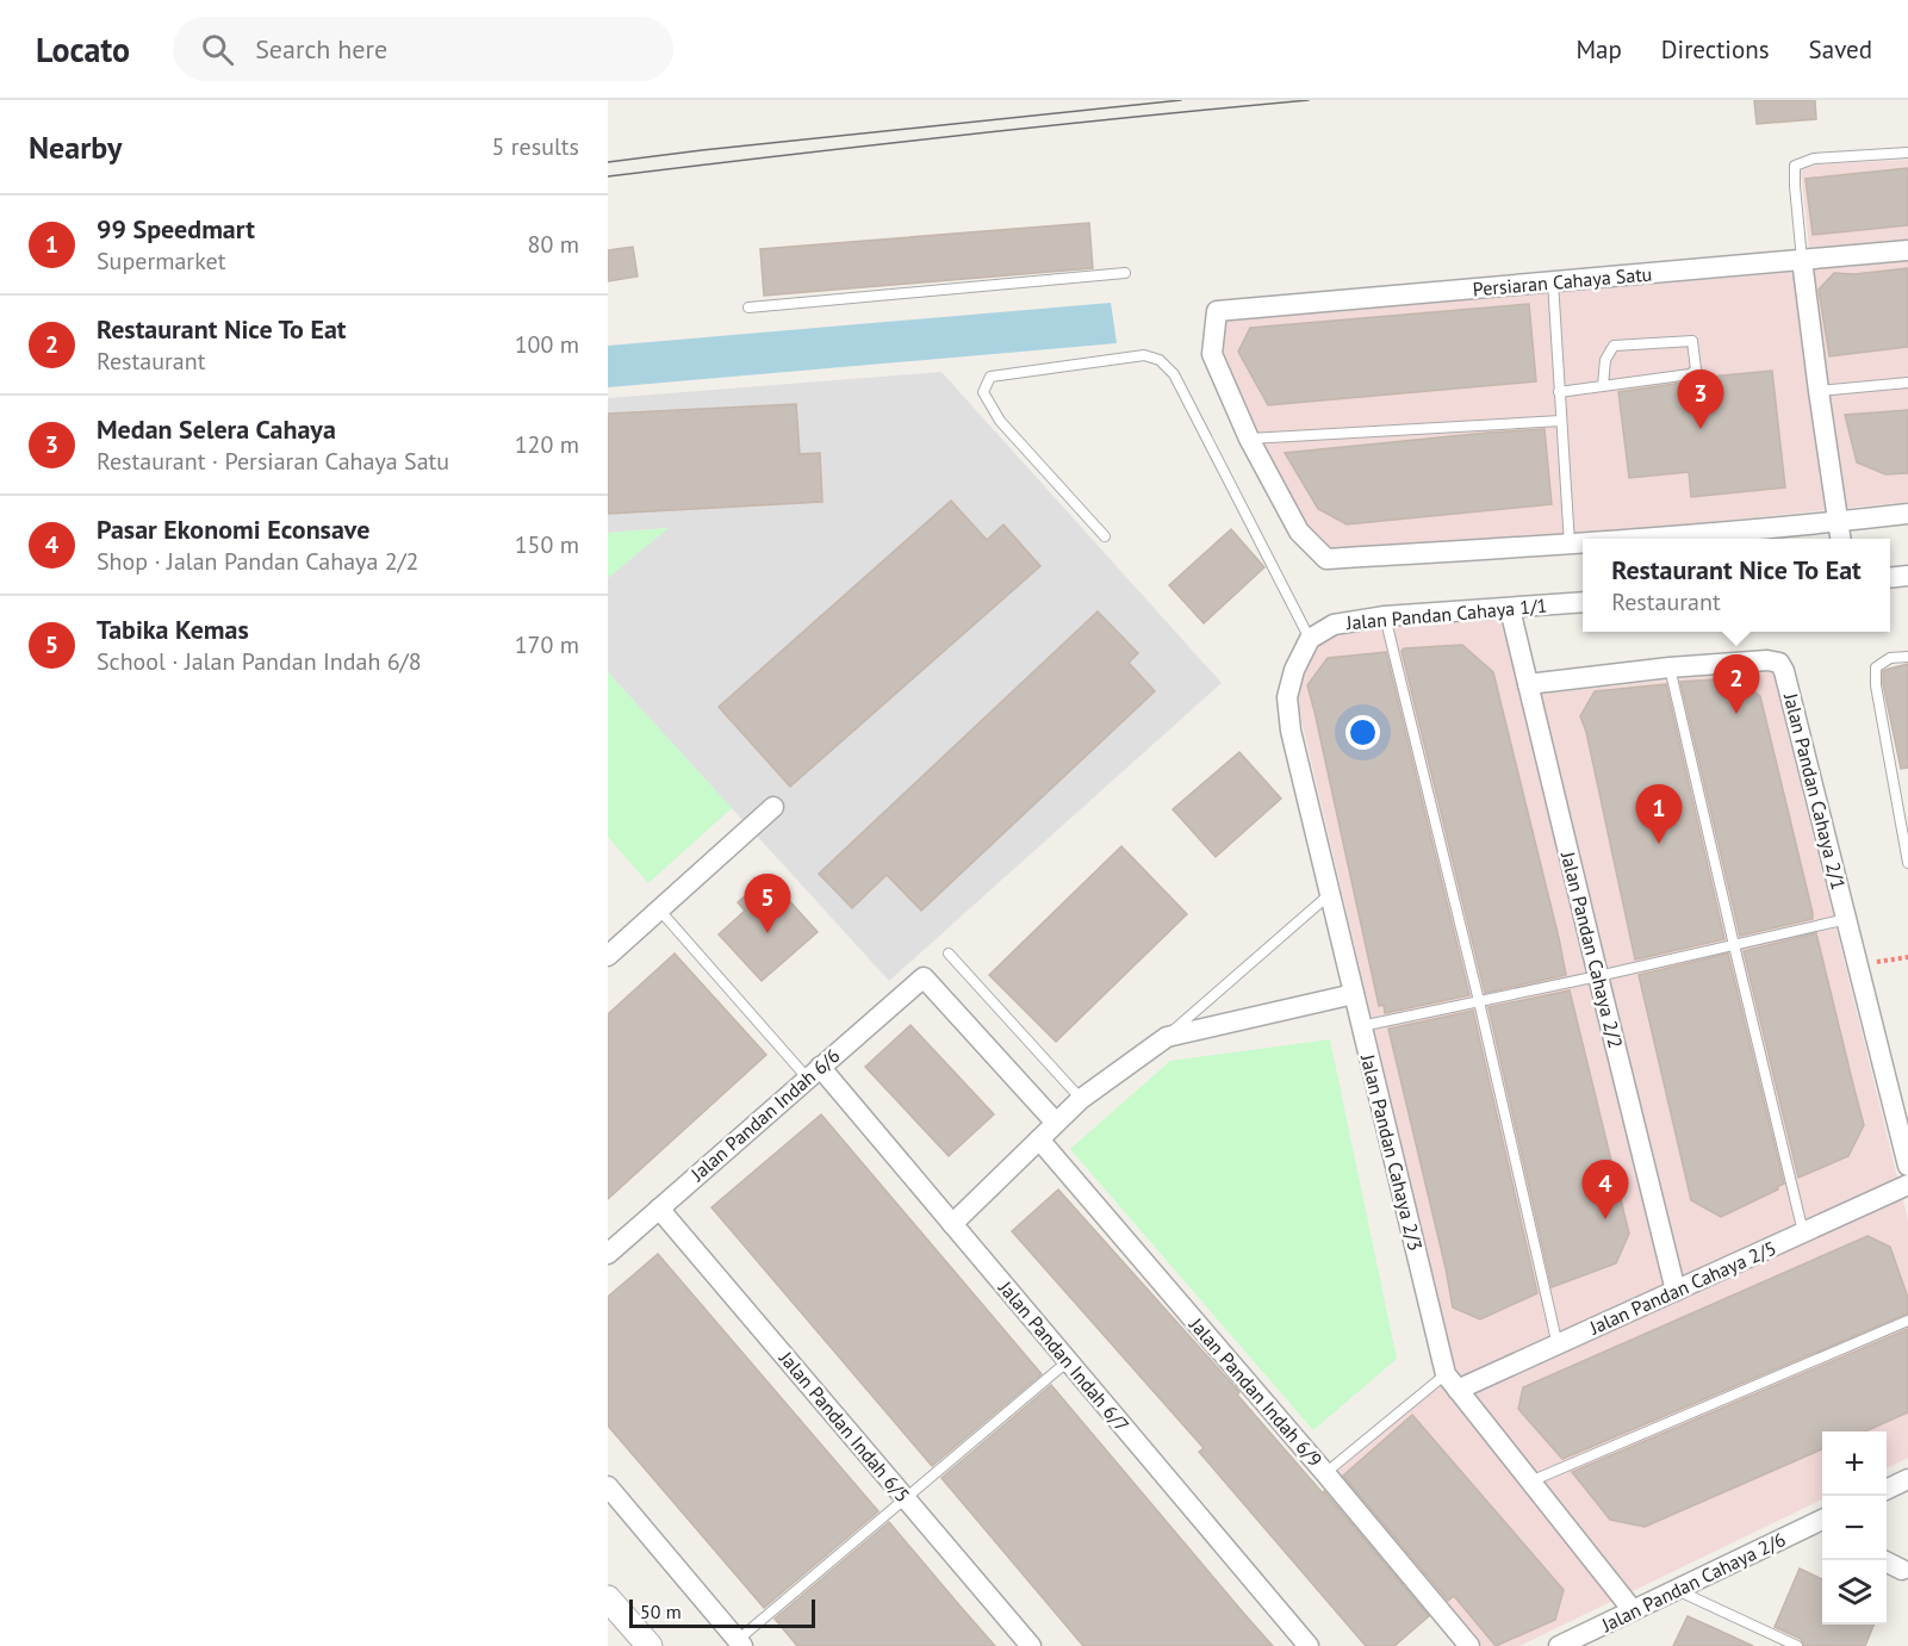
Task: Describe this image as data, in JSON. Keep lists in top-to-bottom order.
{
  "streets": {
    "street": [
      "Persiaran Cahaya Satu",
      "Jalan Pandan Cahaya 1/1",
      "Jalan Pandan Cahaya 2/1",
      "Jalan Pandan Cahaya 2/2",
      "Jalan Pandan Indah 6/6",
      "Jalan Pandan Cahaya 2/3",
      "Jalan Pandan Cahaya 2/5",
      "Jalan Pandan Indah 6/7",
      "Jalan Pandan Indah 6/9",
      "Jalan Pandan Indah 6/5",
      "Jalan Pandan Cahaya 2/6"
    ]
  },
  "crossings": [
    ["Jalan Pandan Cahaya 1/1", "Jalan Pandan Cahaya 2/2"],
    ["Jalan Pandan Cahaya 1/1", "Jalan Pandan Cahaya 2/3"],
    ["Jalan Pandan Cahaya 2/1", "Jalan Pandan Cahaya 2/2"],
    ["Jalan Pandan Cahaya 2/2", "Jalan Pandan Cahaya 2/5"],
    ["Jalan Pandan Indah 6/6", "Jalan Pandan Indah 6/7"],
    ["Jalan Pandan Indah 6/6", "Jalan Pandan Indah 6/5"],
    ["Jalan Pandan Cahaya 2/3", "Jalan Pandan Cahaya 2/5"],
    ["Jalan Pandan Cahaya 2/3", "Jalan Pandan Cahaya 2/6"]
  ],
  "scale_bar": "50 m",
  "page": {
    "header": "Locato",
    "search": "Search here",
    "nav": ["Map", "Directions", "Saved"],
    "heading": ["Nearby", "5 results"],
    "list": [
      {
        "mark": "1",
        "name": "99 Speedmart",
        "note": "Supermarket",
        "value": "80 m"
      },
      {
        "mark": "2",
        "name": "Restaurant Nice To Eat",
        "note": "Restaurant",
        "value": "100 m"
      },
      {
        "mark": "3",
        "name": "Medan Selera Cahaya",
        "note": "Restaurant · Persiaran Cahaya Satu",
        "value": "120 m"
      },
      {
        "mark": "4",
        "name": "Pasar Ekonomi Econsave",
        "note": "Shop · Jalan Pandan Cahaya 2/2",
        "value": "150 m"
      },
      {
        "mark": "5",
        "name": "Tabika Kemas",
        "note": "School · Jalan Pandan Indah 6/8",
        "value": "170 m"
      }
    ],
    "pins": [
      "3",
      "2",
      "1",
      "5",
      "4"
    ],
    "popup": ["Restaurant Nice To Eat", "Restaurant"],
    "map_buttons": ["+", "−"],
    "scale": "50 m"
  }
}
